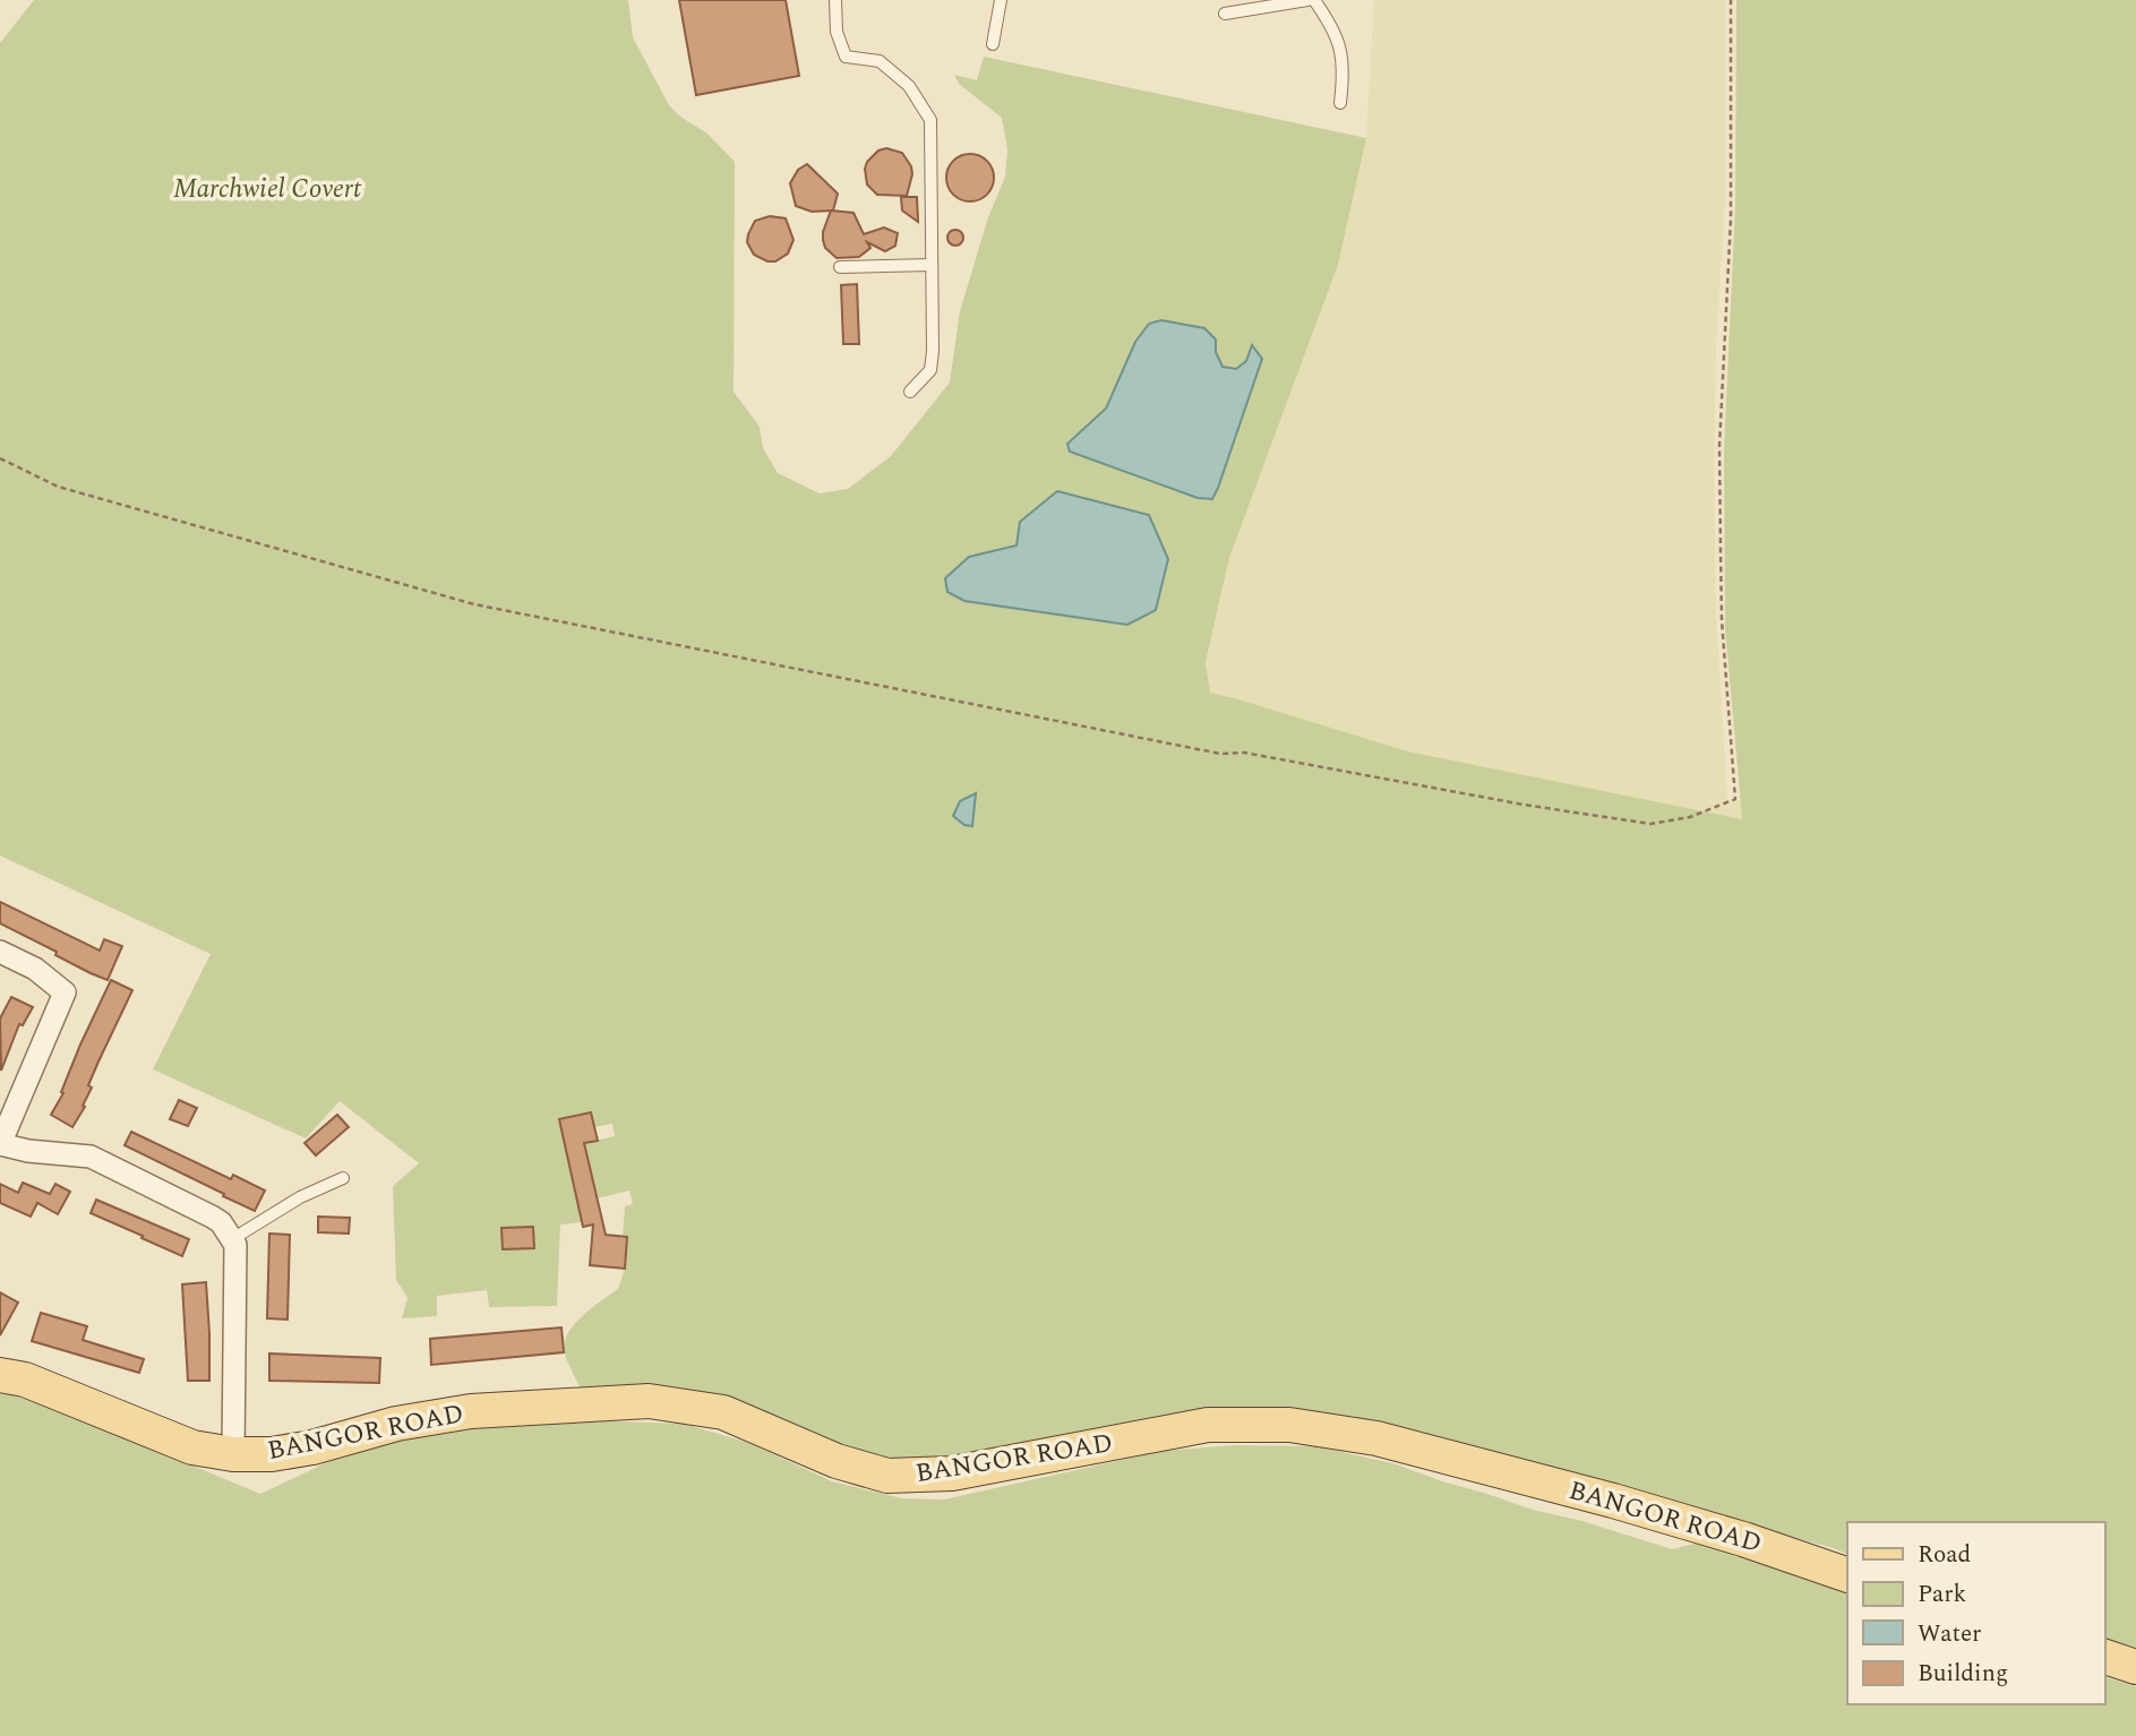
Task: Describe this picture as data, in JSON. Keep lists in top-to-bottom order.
{
  "streets": {
    "main road": ["BANGOR ROAD"]
  },
  "parks": ["Marchwiel Covert"],
  "legend": [
    "Road",
    "Park",
    "Water",
    "Building"
  ]
}
